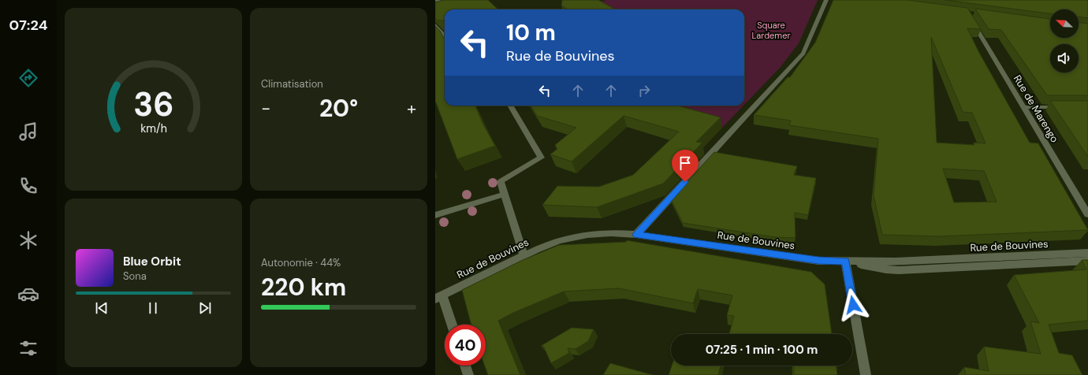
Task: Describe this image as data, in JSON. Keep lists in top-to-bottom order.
{
  "streets": {
    "street": ["Rue de Marengo", "Rue de Bouvines"]
  },
  "parks": ["Square Lardemer"],
  "north": "top left",
  "page": {
    "tabs": "07:24",
    "tile": [
      "Climatisation",
      ["Autonomie · 44%", "220 km"]
    ],
    "turn": ["10 m", "Rue de Bouvines"],
    "heat": ["−", "20°", "+"],
    "song": ["Blue Orbit", "Sona"],
    "limit": "40",
    "trip": "07:25 · 1 min · 100 m",
    "gauge": ["36", "km/h"]
  }
}
